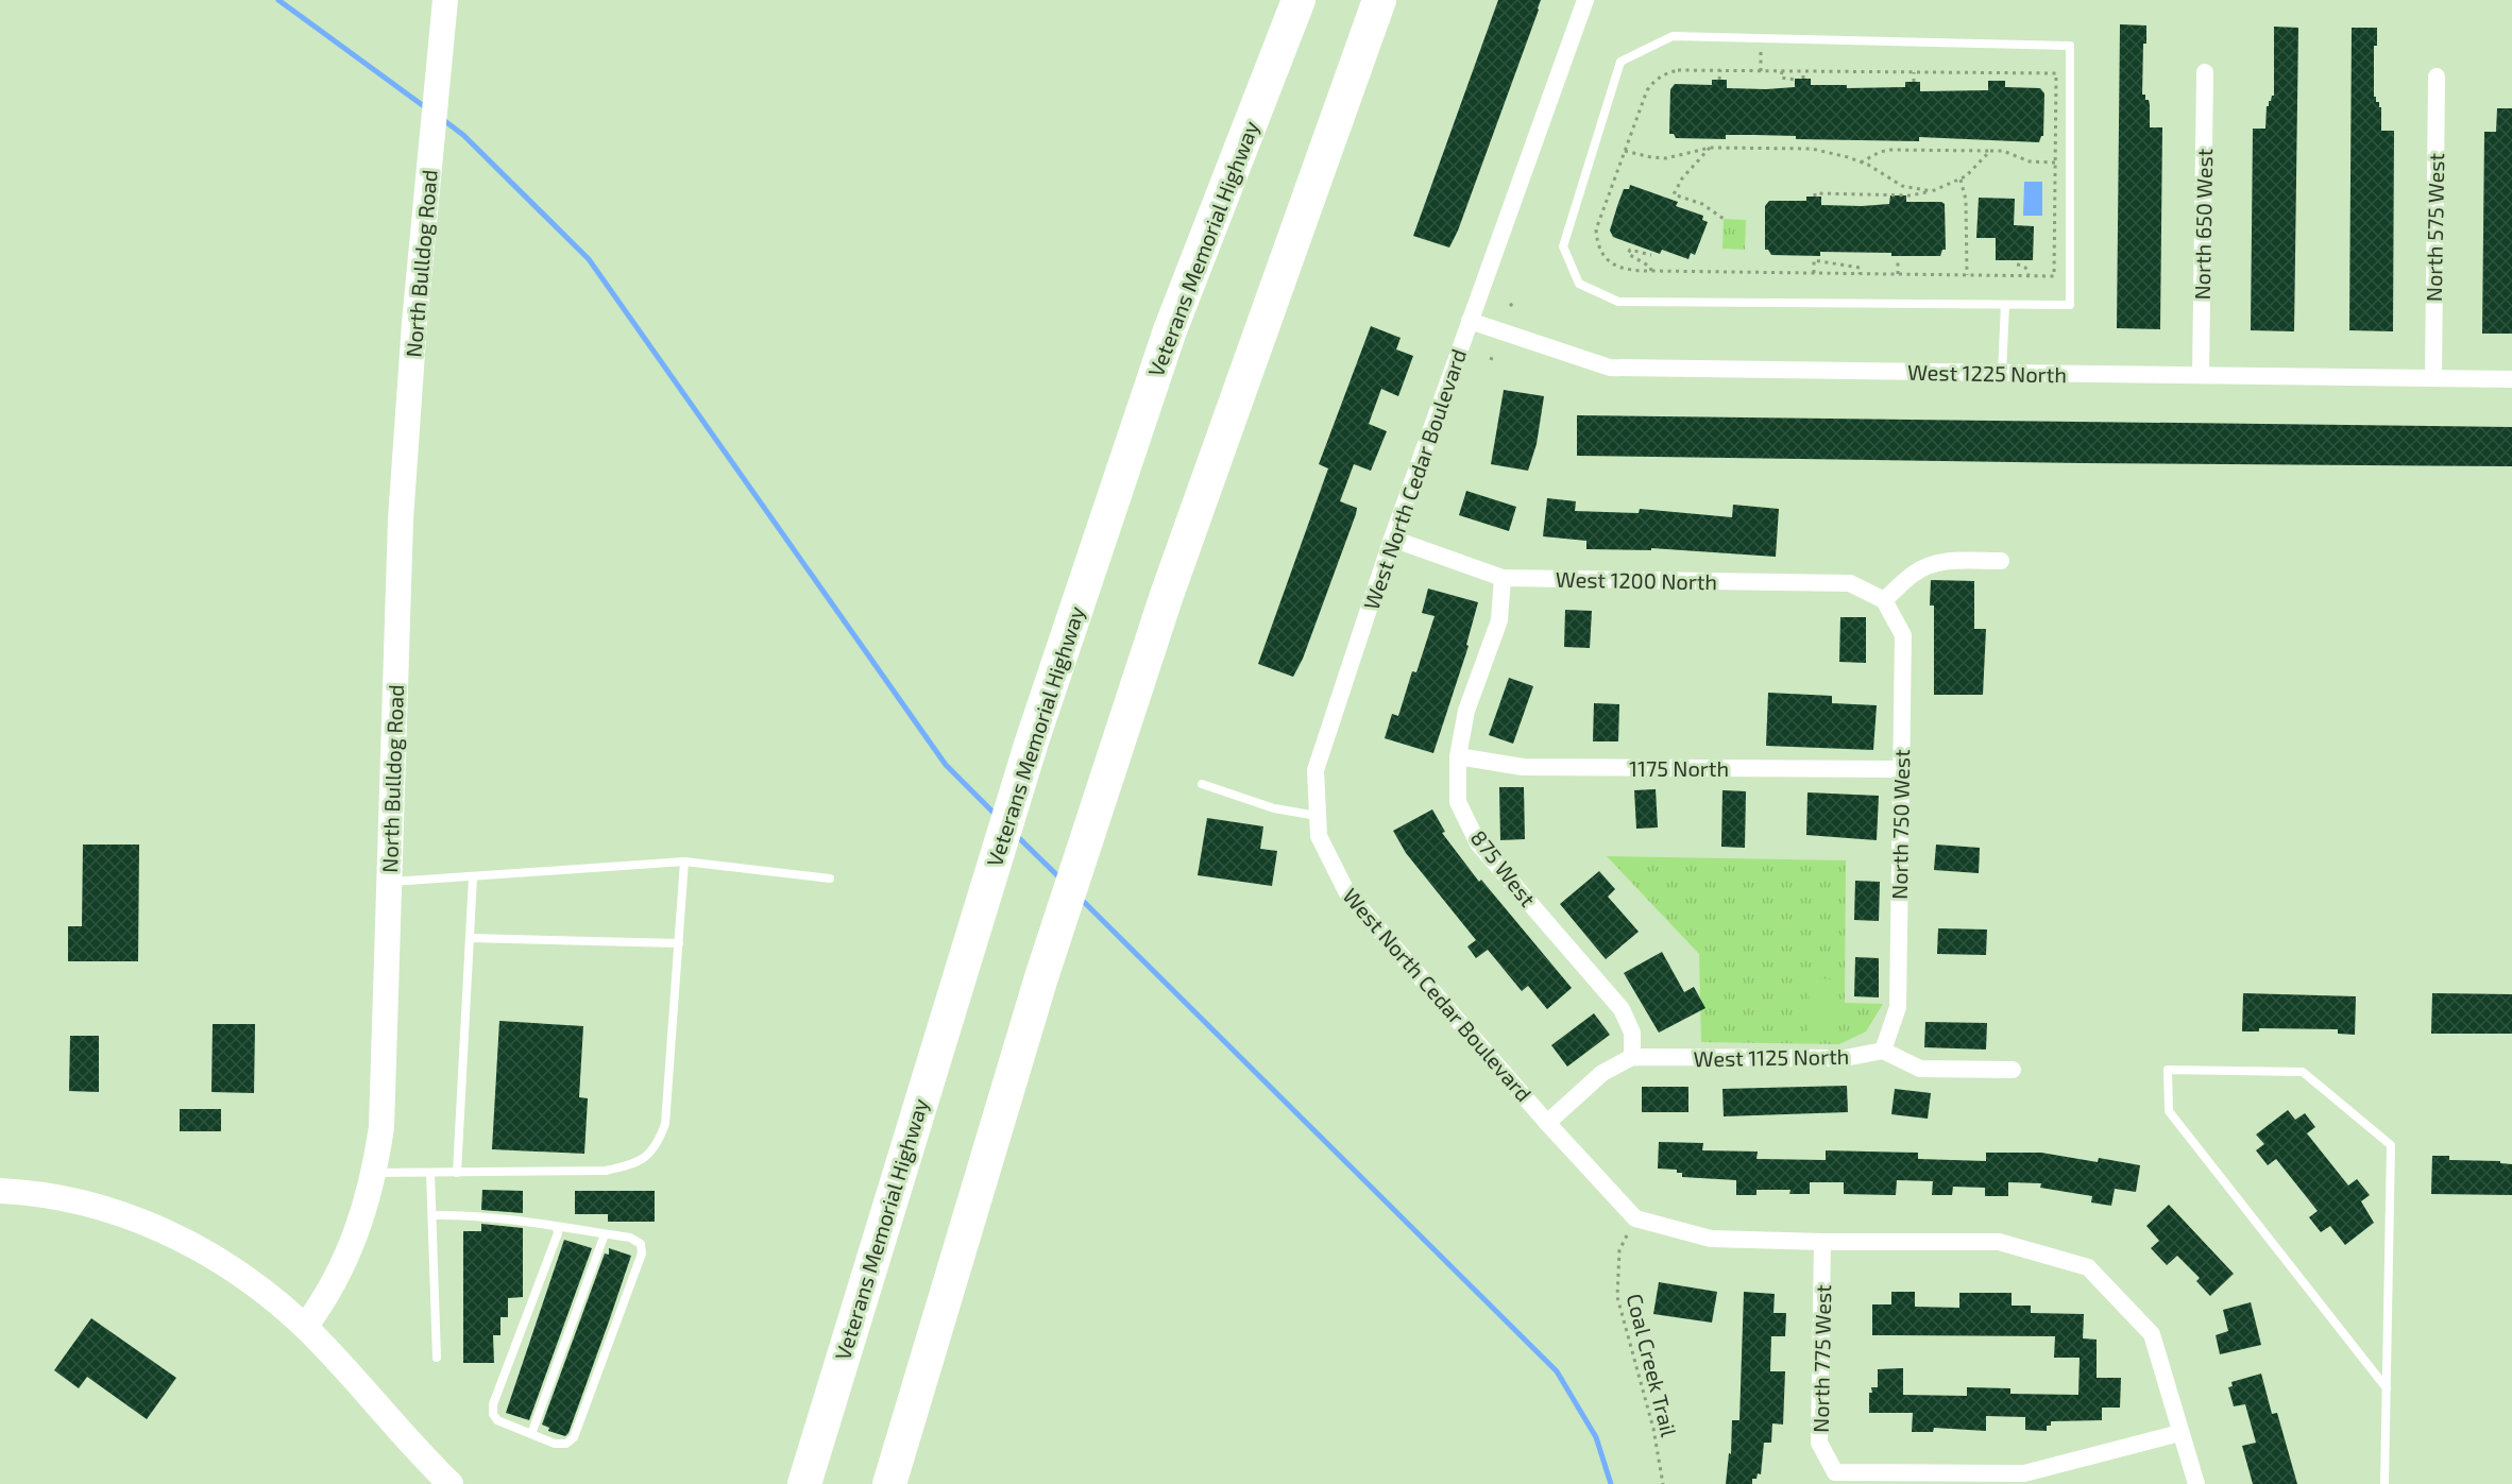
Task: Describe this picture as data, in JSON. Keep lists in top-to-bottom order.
{
  "streets": {
    "highway": ["Veterans Memorial Highway"],
    "street": [
      "North 650 West",
      "North 575 West",
      "North Bulldog Road",
      "West 1225 North",
      "West North Cedar Boulevard",
      "West 1200 North",
      "1175 North",
      "North 750 West",
      "875 West",
      "West 1125 North",
      "North 775 West"
    ],
    "path": ["Coal Creek Trail"]
  },
  "crossings": [
    ["North 650 West", "West 1225 North"],
    ["North 575 West", "West 1225 North"],
    ["West 1225 North", "West North Cedar Boulevard"],
    ["West North Cedar Boulevard", "West 1200 North"],
    ["West North Cedar Boulevard", "West 1125 North"],
    ["West North Cedar Boulevard", "Coal Creek Trail"],
    ["West 1200 North", "North 750 West"],
    ["West 1200 North", "875 West"],
    ["1175 North", "North 750 West"],
    ["1175 North", "875 West"],
    ["North 750 West", "West 1125 North"],
    ["875 West", "West 1125 North"]
  ]
}
